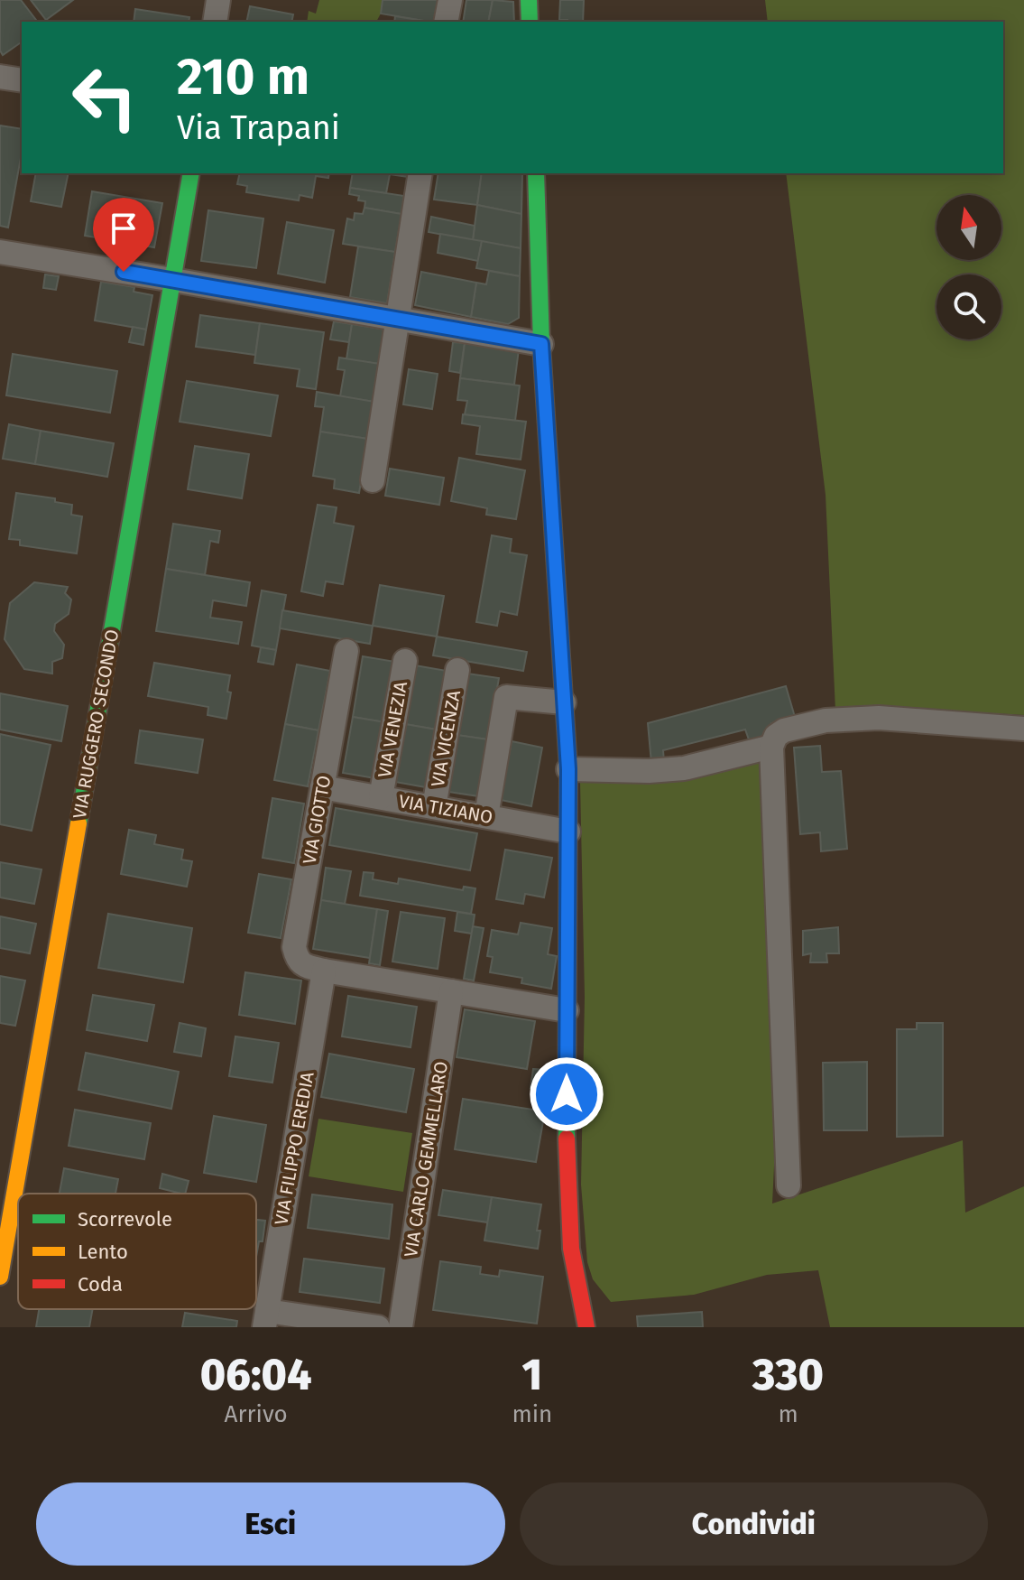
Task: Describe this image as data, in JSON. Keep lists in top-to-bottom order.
{
  "streets": {
    "street": [
      "VIA RUGGERO SECONDO",
      "VIA VENEZIA",
      "VIA VICENZA",
      "VIA TIZIANO",
      "VIA GIOTTO",
      "VIA FILIPPO EREDIA",
      "VIA CARLO GEMMELLARO"
    ]
  },
  "crossings": [
    ["VIA VENEZIA", "VIA TIZIANO"],
    ["VIA VICENZA", "VIA TIZIANO"],
    ["VIA TIZIANO", "VIA GIOTTO"],
    ["VIA GIOTTO", "VIA FILIPPO EREDIA"]
  ],
  "legend": ["Scorrevole", "Lento", "Coda"],
  "north": "top",
  "page": {
    "turn": ["210 m", "Via Trapani"],
    "eta": [
      "06:04",
      "Arrivo",
      "1",
      "min",
      "330",
      "m"
    ],
    "buttons": ["Esci", "Condividi"]
  }
}
